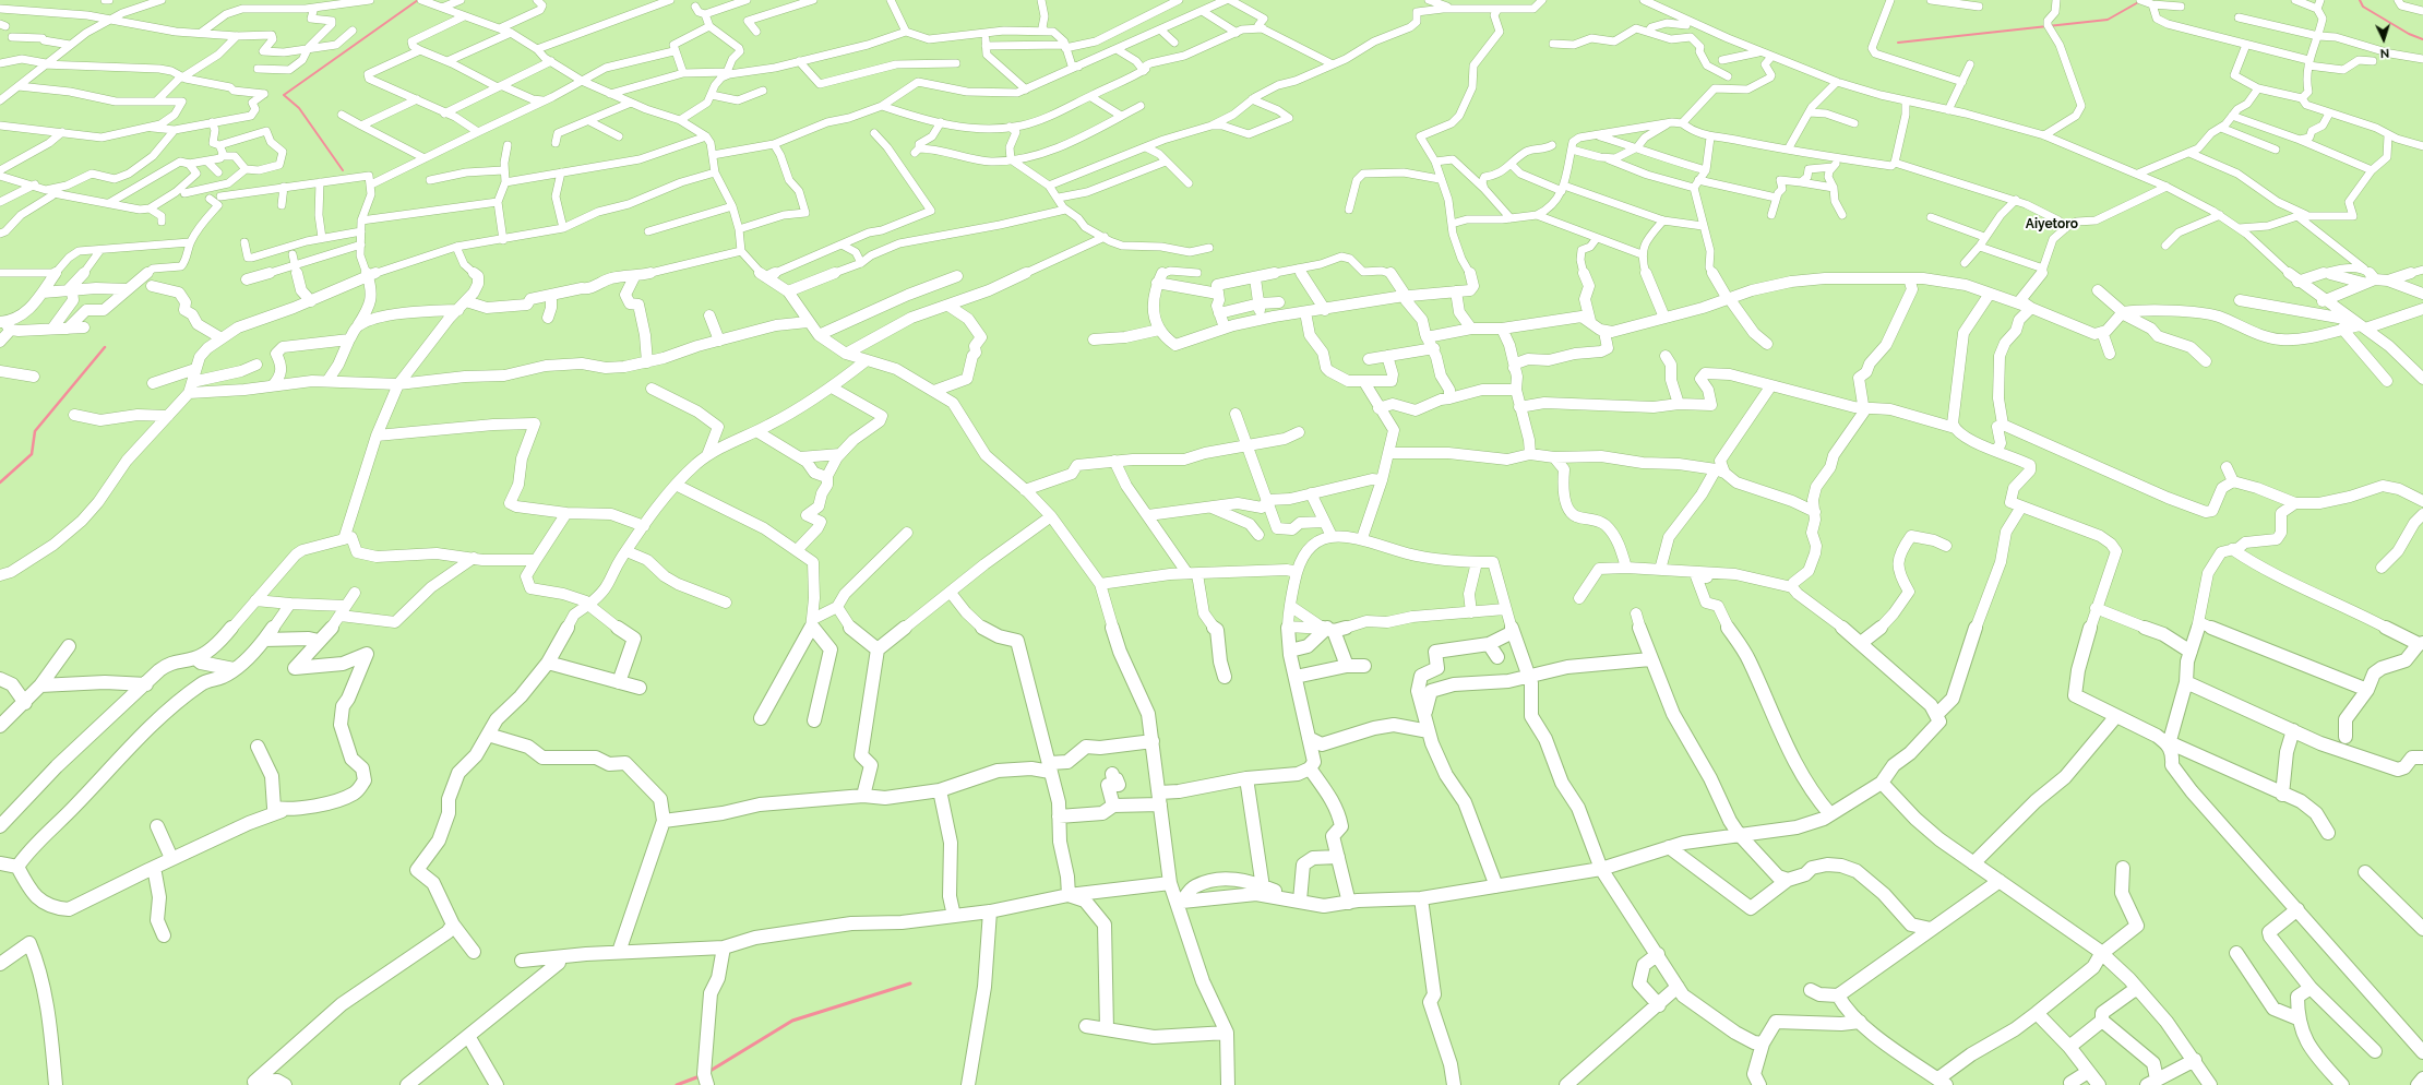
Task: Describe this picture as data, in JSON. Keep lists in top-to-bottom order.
{
  "districts": ["Aiyetoro"],
  "north": "bottom"
}
